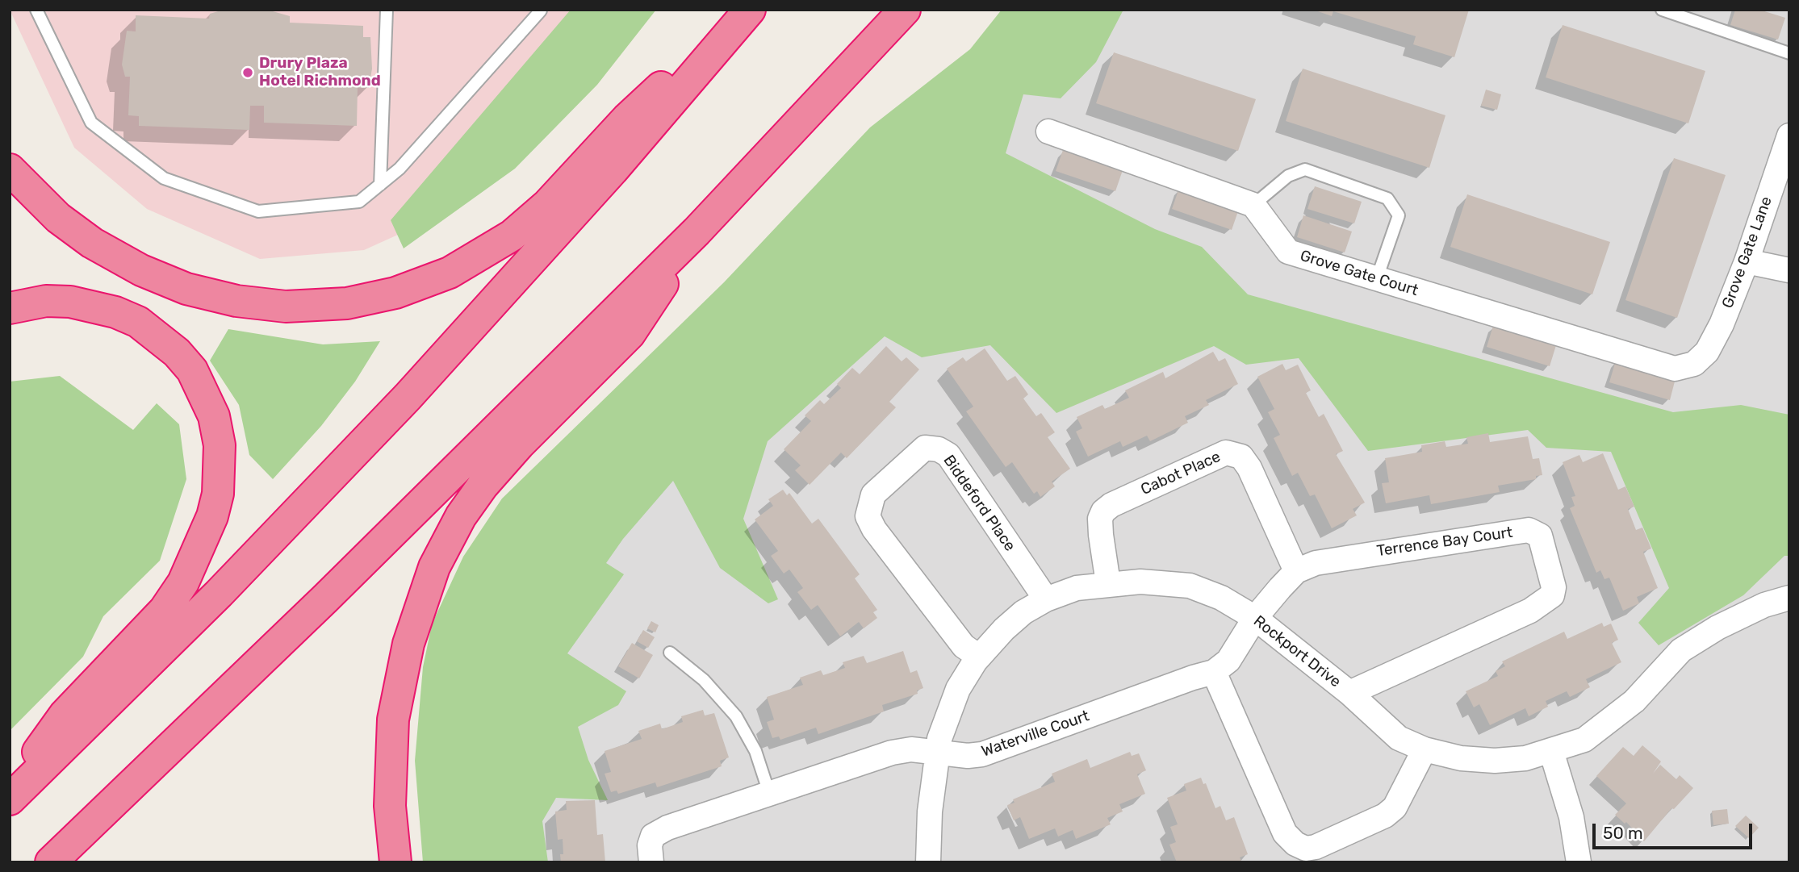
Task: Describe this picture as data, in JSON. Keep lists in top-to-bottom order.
{
  "streets": {
    "street": [
      "Grove Gate Lane",
      "Grove Gate Court",
      "Cabot Place",
      "Biddeford Place",
      "Terrence Bay Court",
      "Rockport Drive",
      "Waterville Court"
    ]
  },
  "crossings": [
    ["Grove Gate Lane", "Grove Gate Court"],
    ["Cabot Place", "Terrence Bay Court"],
    ["Cabot Place", "Rockport Drive"],
    ["Biddeford Place", "Rockport Drive"],
    ["Terrence Bay Court", "Rockport Drive"],
    ["Rockport Drive", "Waterville Court"]
  ],
  "places": ["Drury Plaza Hotel Richmond"],
  "scale_bar": "50 m"
}
